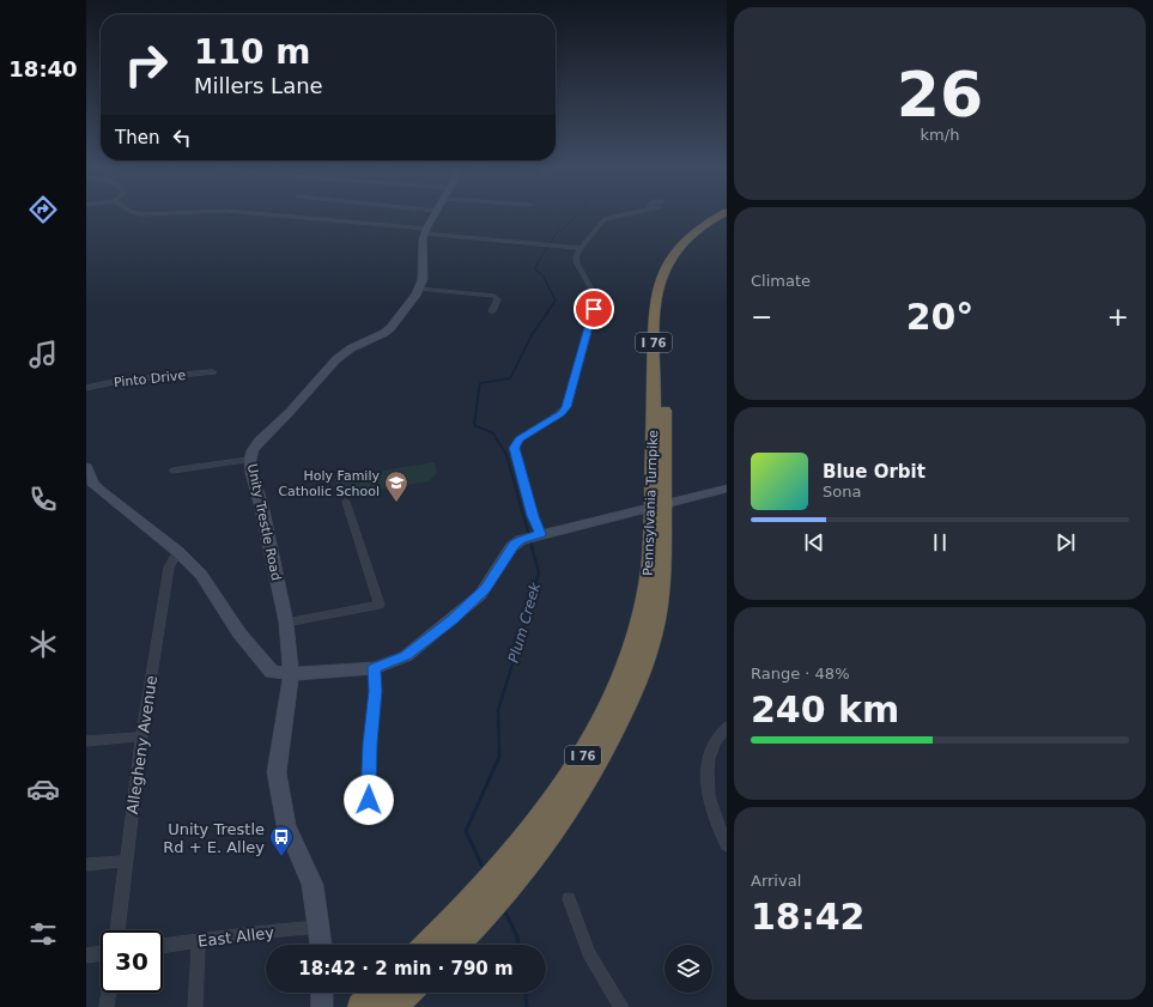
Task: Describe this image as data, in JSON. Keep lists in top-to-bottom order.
{
  "streets": {
    "highway": ["I 76", "Pennsylvania Turnpike"],
    "street": [
      "Pinto Drive",
      "Unity Trestle Road",
      "Allegheny Avenue",
      "East Alley"
    ]
  },
  "crossings": [
    ["Unity Trestle Road", "East Alley"]
  ],
  "water": ["Plum Creek"],
  "places": {
    "school or university": ["Holy Family Catholic School"],
    "bus stop": ["Unity Trestle Rd + E. Alley"]
  },
  "page": {
    "tabs": "18:40",
    "tile": [
      ["26", "km/h"],
      "Climate",
      ["Range · 48%", "240 km"],
      ["Arrival", "18:42"]
    ],
    "turn": ["110 m", "Millers Lane"],
    "then": "Then",
    "heat": ["−", "20°", "+"],
    "song": ["Blue Orbit", "Sona"],
    "limit": "30",
    "trip": "18:42 · 2 min · 790 m"
  }
}
